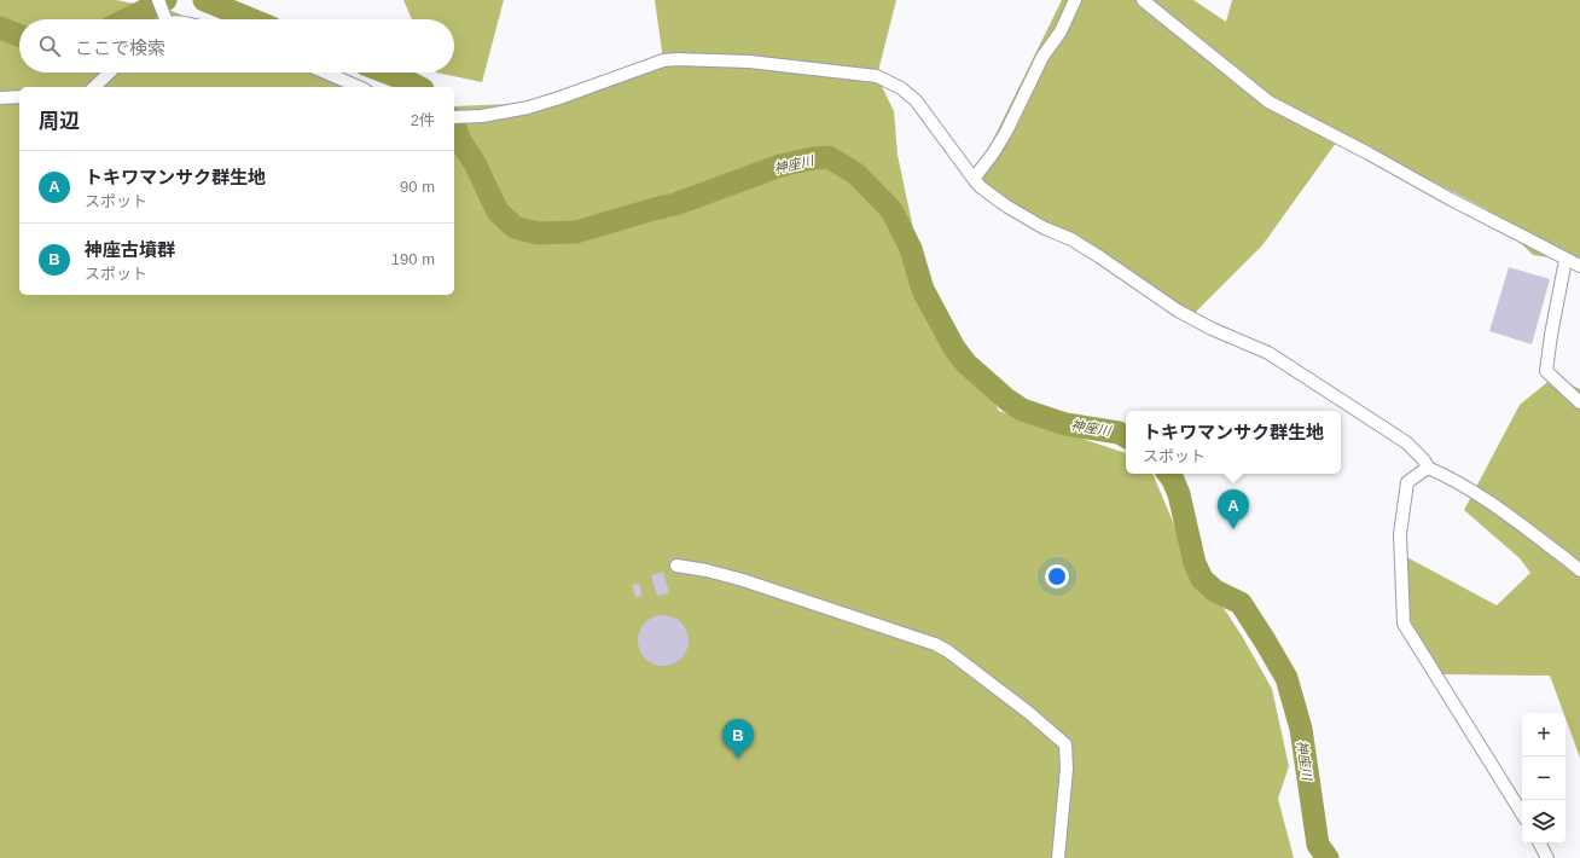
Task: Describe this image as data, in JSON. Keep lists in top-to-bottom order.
{
  "water": ["神座川"],
  "page": {
    "search": "ここで検索",
    "heading": ["周辺", "2件"],
    "list": [
      {
        "mark": "A",
        "name": "トキワマンサク群生地",
        "note": "スポット",
        "value": "90 m"
      },
      {
        "mark": "B",
        "name": "神座古墳群",
        "note": "スポット",
        "value": "190 m"
      }
    ],
    "popup": ["トキワマンサク群生地", "スポット"],
    "pins": ["A", "B"],
    "map_buttons": ["+", "−"]
  }
}
